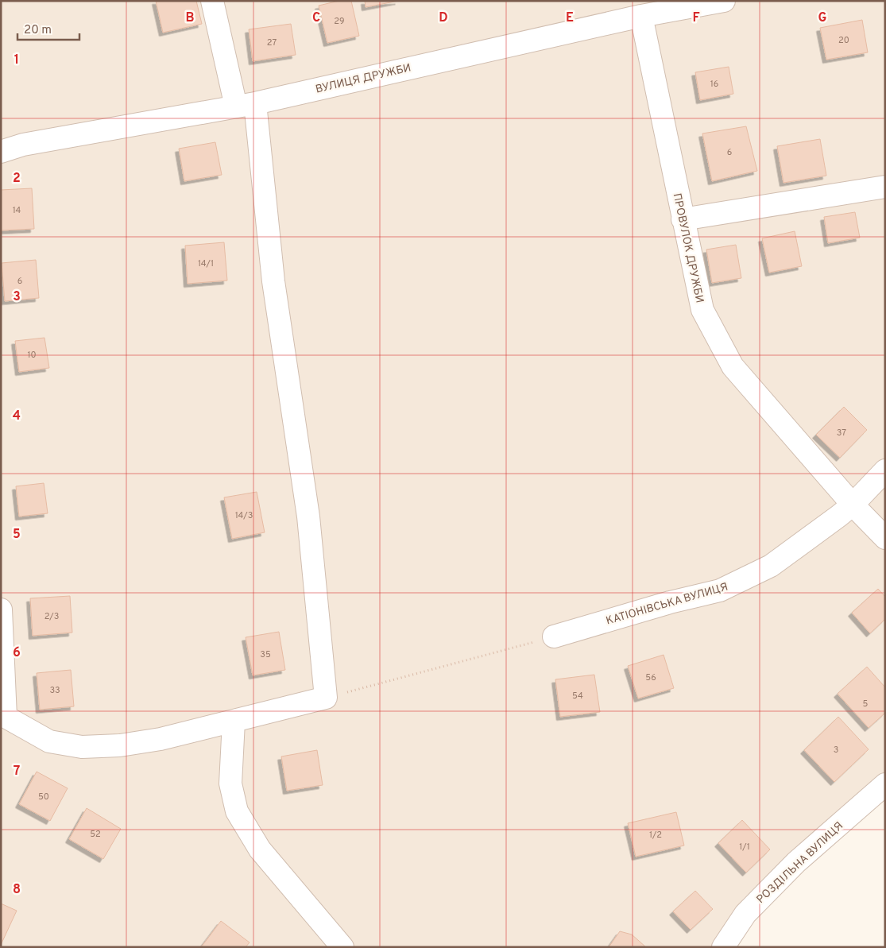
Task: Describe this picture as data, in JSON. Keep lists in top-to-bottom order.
{
  "streets": {
    "street": [
      "ВУЛИЦЯ ДРУЖБИ",
      "ПРОВУЛОК ДРУЖБИ",
      "КАТІОНІВСЬКА ВУЛИЦЯ",
      "РОЗДІЛЬНА ВУЛИЦЯ"
    ]
  },
  "crossings": [
    ["ВУЛИЦЯ ДРУЖБИ", "ПРОВУЛОК ДРУЖБИ"],
    ["ПРОВУЛОК ДРУЖБИ", "КАТІОНІВСЬКА ВУЛИЦЯ"]
  ],
  "house_numbers": [
    "29",
    "20",
    "27",
    "16",
    "6",
    "14",
    "14/1",
    "6",
    "10",
    "37",
    "14/3",
    "2/3",
    "35",
    "56",
    "33",
    "54",
    "5",
    "3",
    "50",
    "52",
    "1/2",
    "1/1"
  ],
  "scale_bar": "20 m",
  "grid": {
    "columns": [
      "B",
      "C",
      "D",
      "E",
      "F",
      "G"
    ],
    "rows": [
      "1",
      "2",
      "3",
      "4",
      "5",
      "6",
      "7",
      "8"
    ]
  }
}
